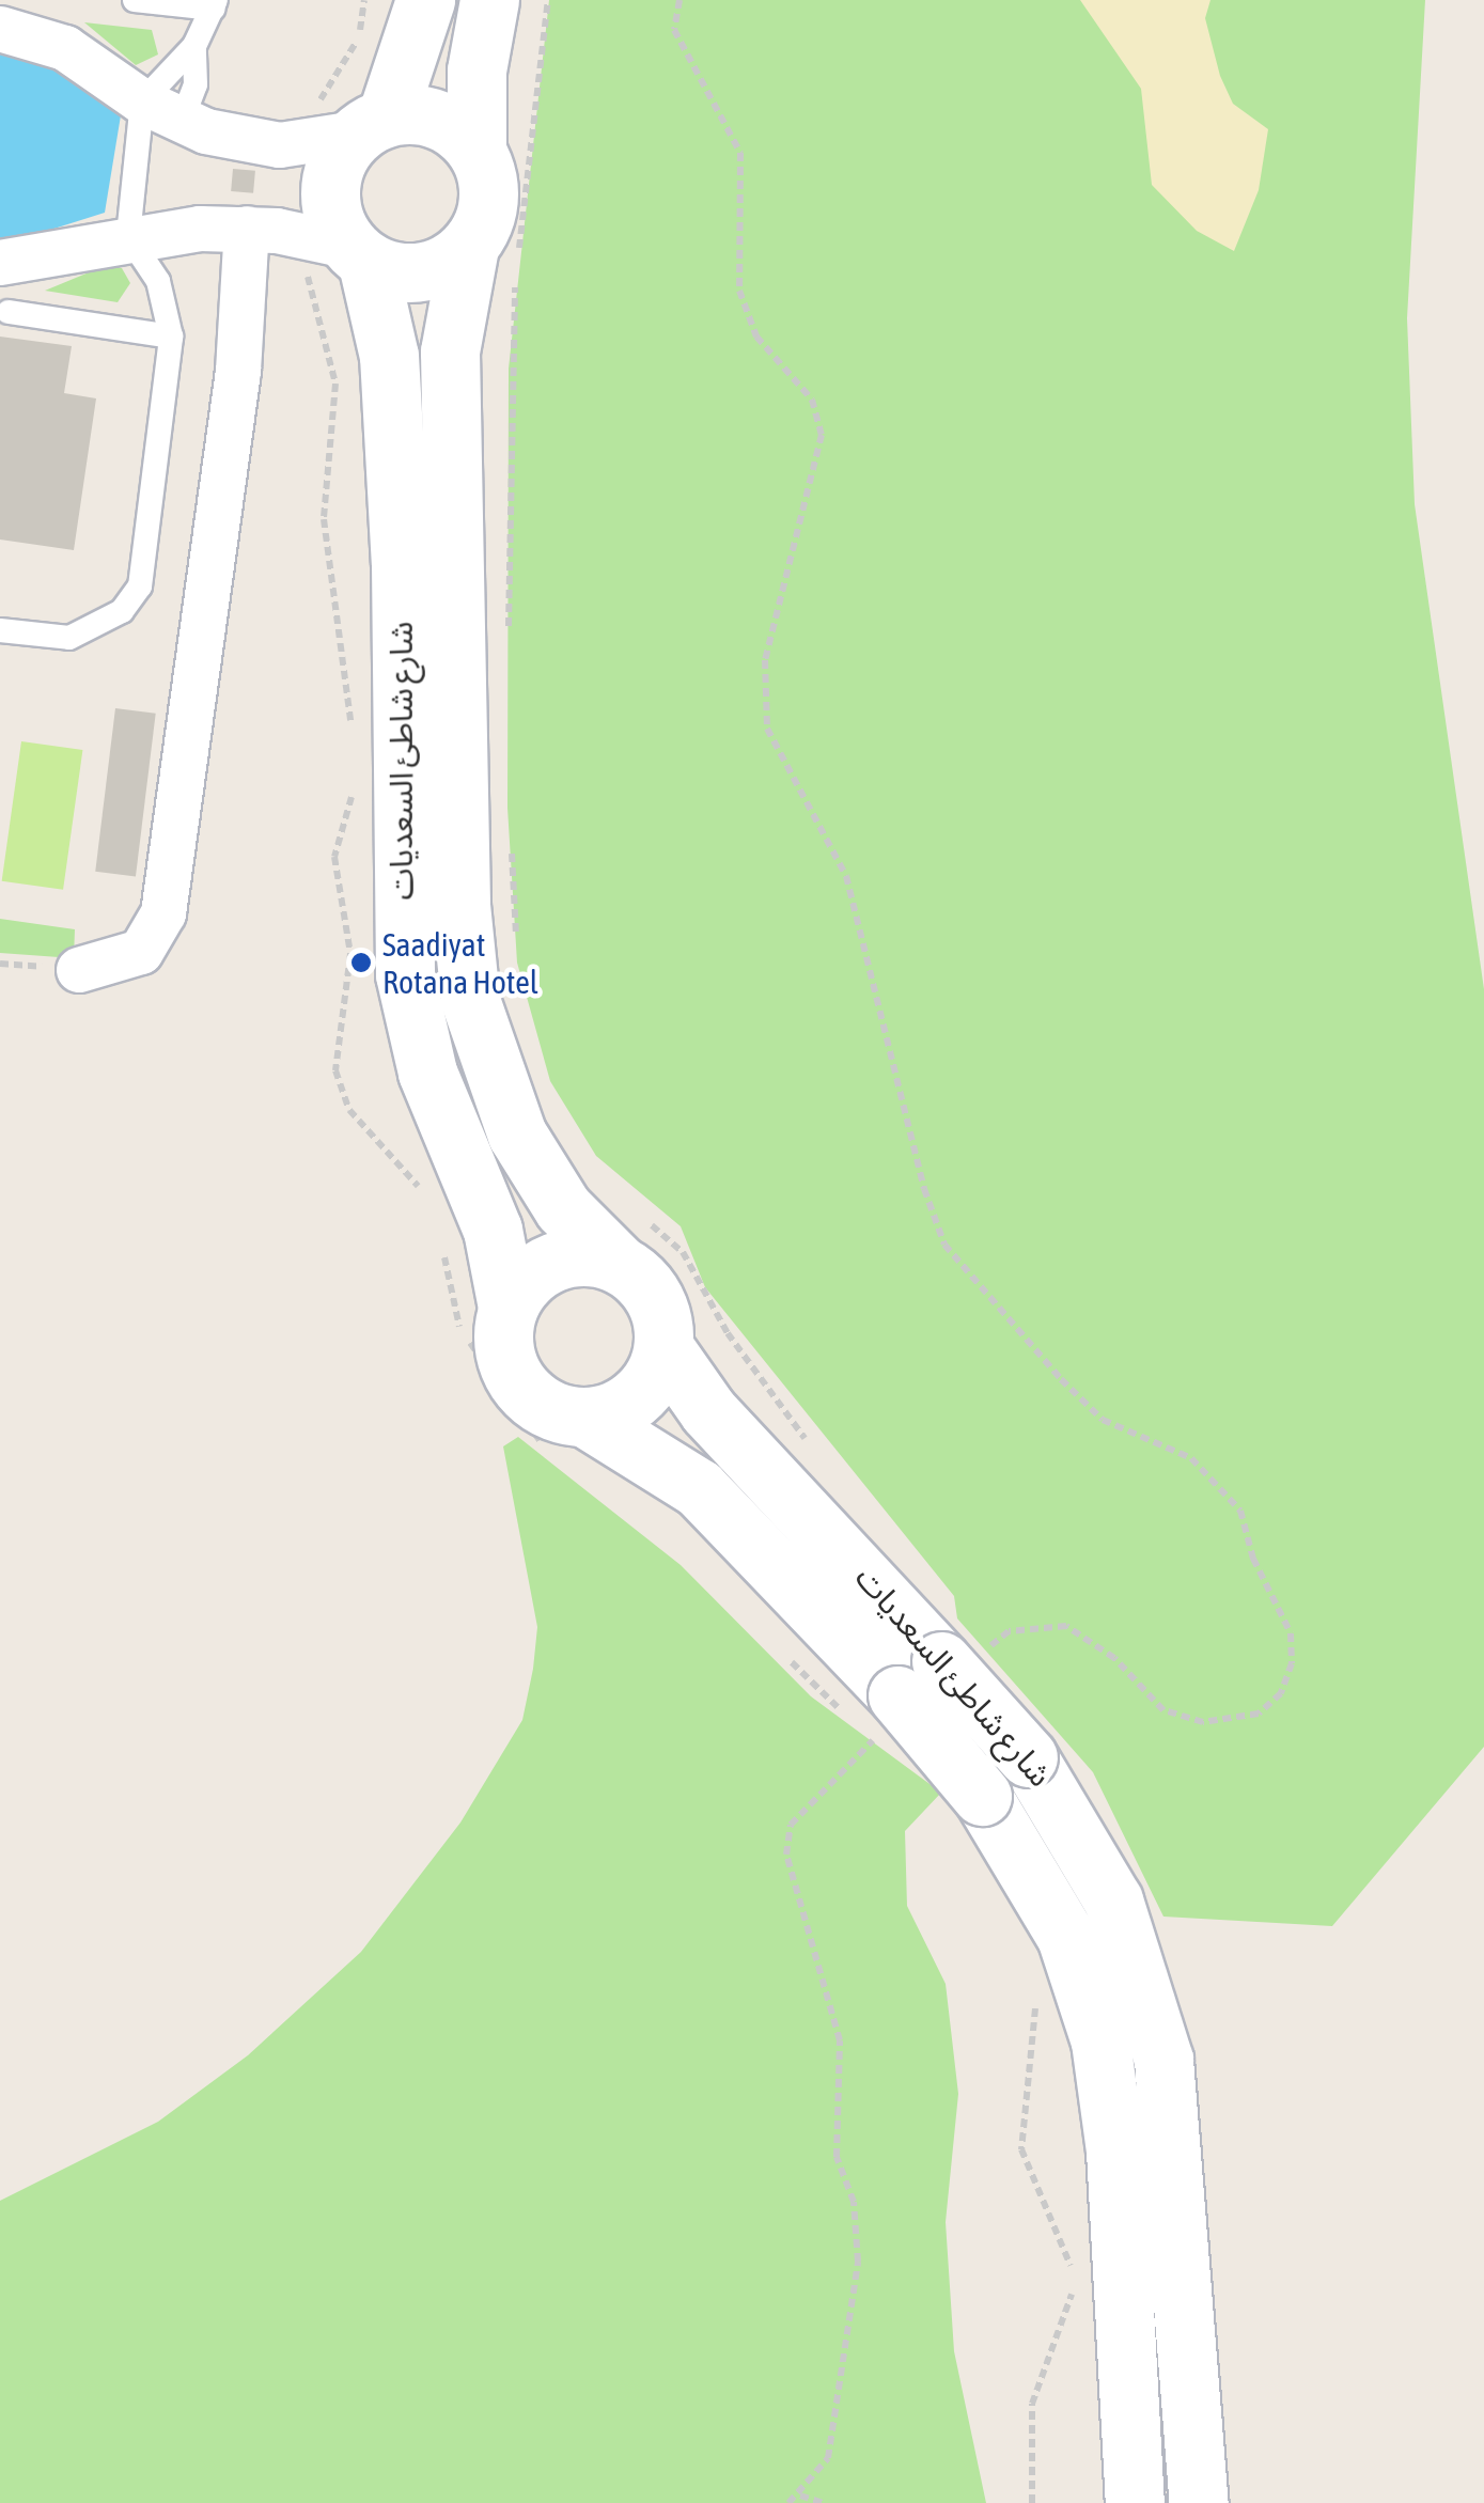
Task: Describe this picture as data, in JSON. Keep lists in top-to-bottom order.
{
  "streets": {
    "street": ["شارع شاطئ السعديات"]
  },
  "places": ["Saadiyat Rotana Hotel"]
}
